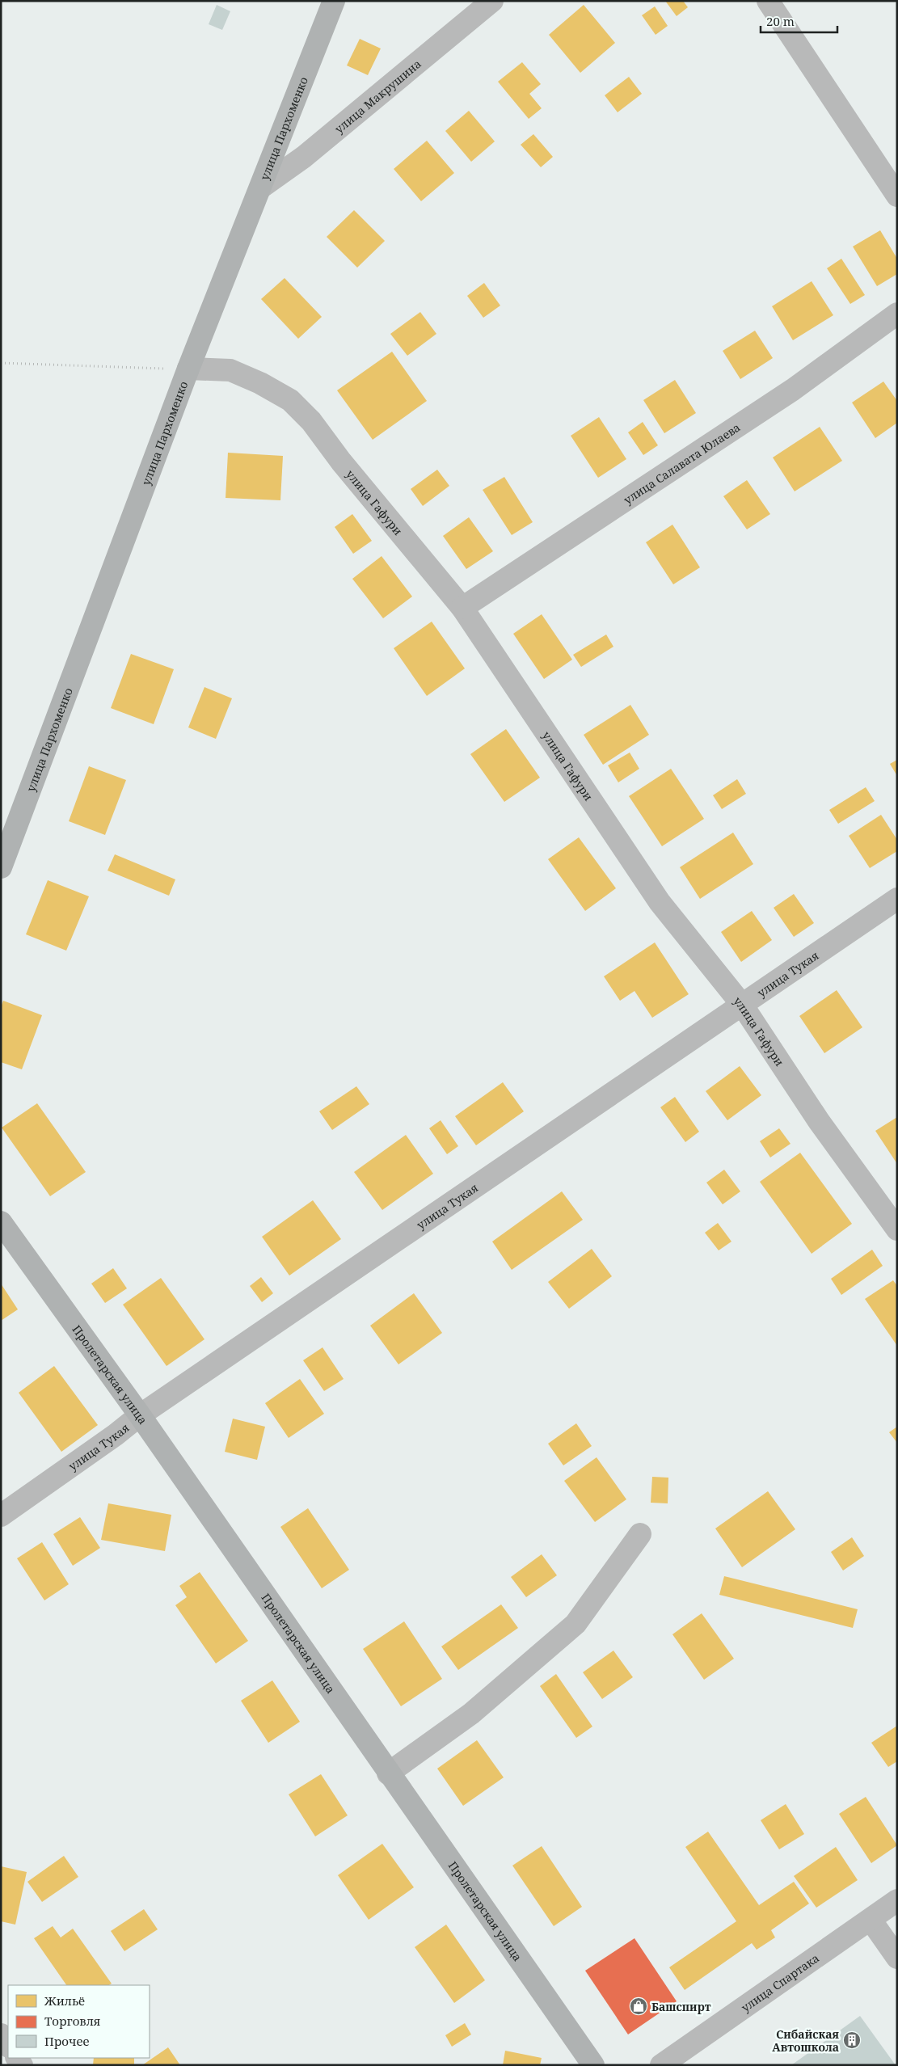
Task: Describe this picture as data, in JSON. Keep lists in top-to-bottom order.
{
  "streets": {
    "main road": ["улица Пархоменко", "Пролетарская улица"],
    "street": [
      "улица Макрушина",
      "улица Салавата Юлаева",
      "улица Гафури",
      "улица Тукая",
      "улица Спартака"
    ]
  },
  "crossings": [
    ["улица Макрушина", "улица Пархоменко"],
    ["улица Пархоменко", "улица Гафури"],
    ["улица Салавата Юлаева", "улица Гафури"],
    ["улица Гафури", "улица Тукая"],
    ["улица Тукая", "Пролетарская улица"]
  ],
  "places": {
    "shop": ["Башспирт"],
    "building": ["Сибайская Автошкола"]
  },
  "legend": ["Жильё", "Торговля", "Прочее"],
  "scale_bar": "20 m"
}
